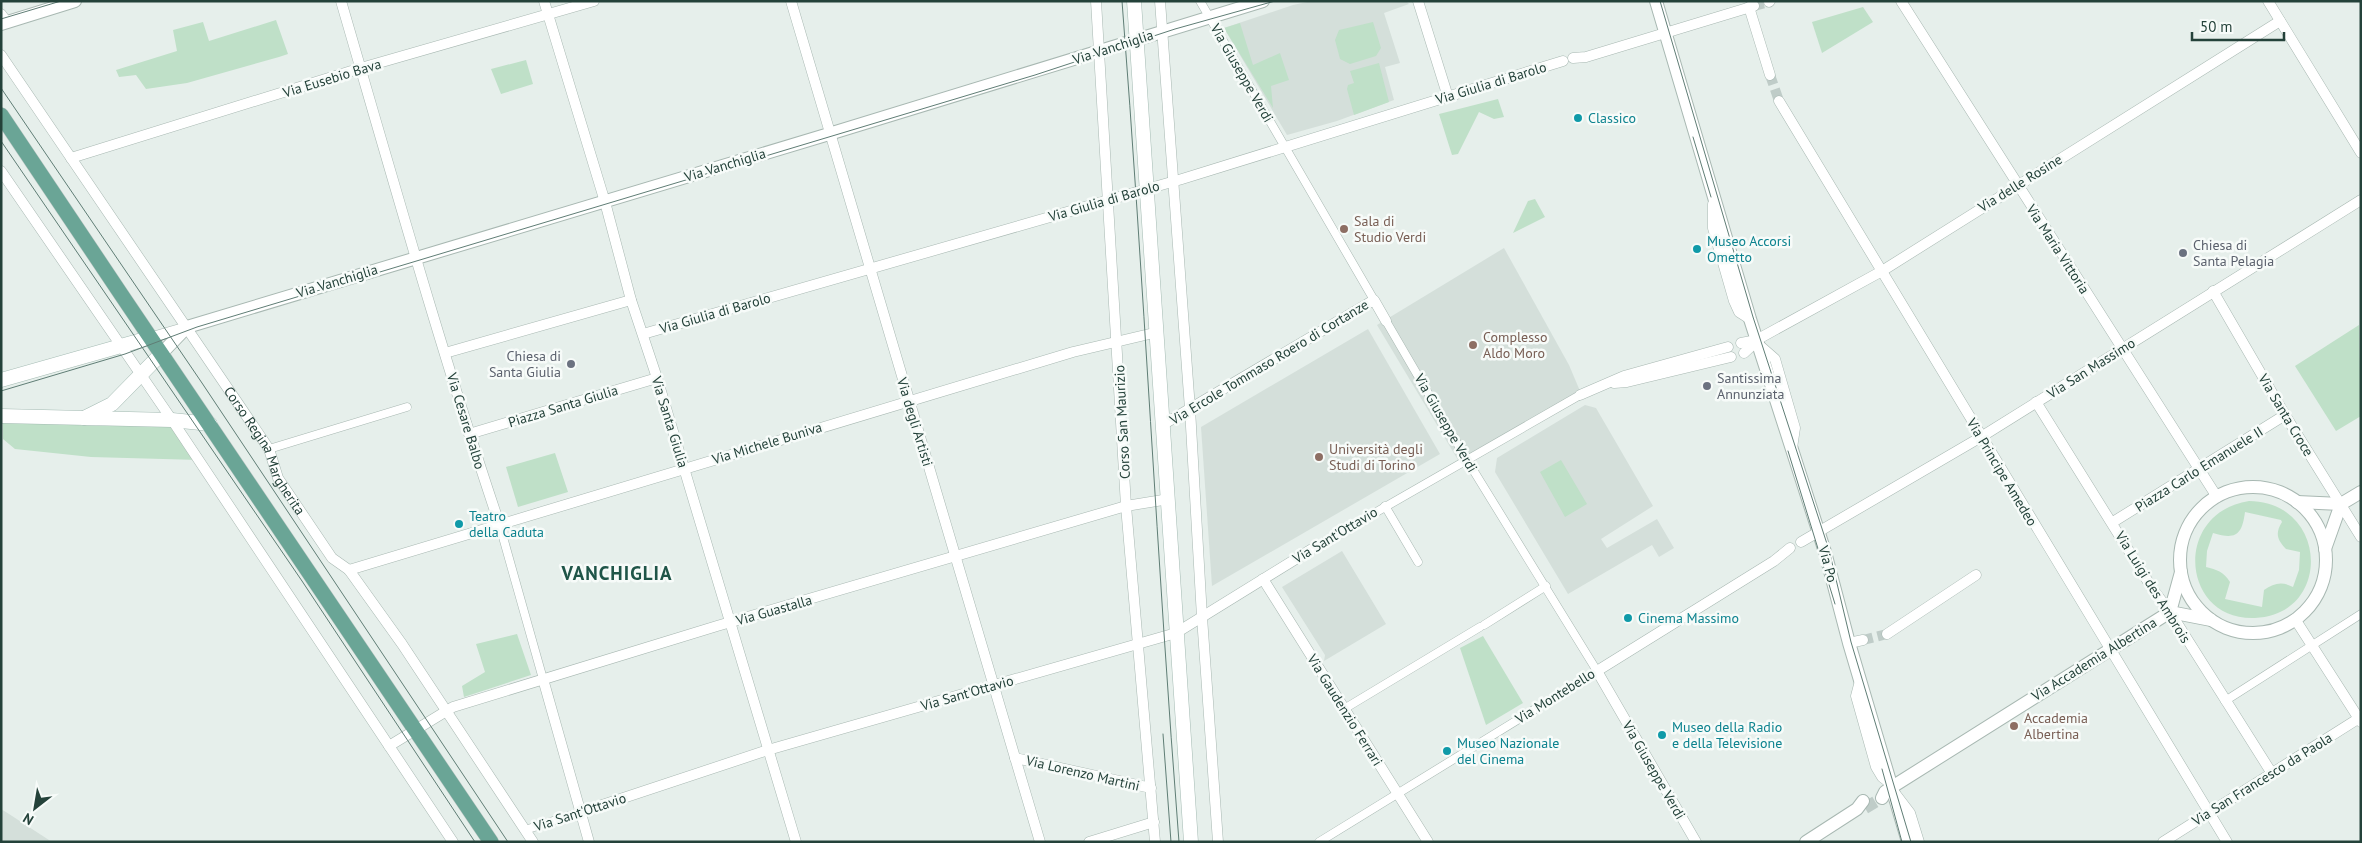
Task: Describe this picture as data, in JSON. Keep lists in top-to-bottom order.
{
  "streets": {
    "main road": ["Corso Regina Margherita"],
    "street": [
      "Via Vanchiglia",
      "Via Giuseppe Verdi",
      "Via Eusebio Bava",
      "Via Giulia di Barolo",
      "Via delle Rosine",
      "Via Maria Vittoria",
      "Via Ercole Tommaso Roero di Cortanze",
      "Via San Massimo",
      "Piazza Santa Giulia",
      "Via Santa Croce",
      "Via Cesare Balbo",
      "Via Santa Giulia",
      "Via degli Artisti",
      "Corso San Maurizio",
      "Via Michele Buniva",
      "Piazza Carlo Emanuele II",
      "Via Principe Amedeo",
      "Via Sant'Ottavio",
      "Via Po",
      "Via Luigi des Ambrois",
      "Via Guastalla",
      "Via Accademia Albertina",
      "Via Montebello",
      "Via Gaudenzio Ferrari",
      "Via Lorenzo Martini",
      "Via San Francesco da Paola"
    ]
  },
  "crossings": [
    ["Via Vanchiglia", "Via Giuseppe Verdi"],
    ["Via Vanchiglia", "Via Cesare Balbo"],
    ["Via Vanchiglia", "Via Santa Giulia"],
    ["Via Vanchiglia", "Via degli Artisti"],
    ["Via Vanchiglia", "Corso San Maurizio"],
    ["Via Vanchiglia", "Corso Regina Margherita"],
    ["Via Giuseppe Verdi", "Via Giulia di Barolo"],
    ["Via Giuseppe Verdi", "Via Ercole Tommaso Roero di Cortanze"],
    ["Via Giuseppe Verdi", "Via Sant'Ottavio"],
    ["Via Giuseppe Verdi", "Via Montebello"],
    ["Via Eusebio Bava", "Via Cesare Balbo"],
    ["Via Eusebio Bava", "Via Santa Giulia"],
    ["Via Eusebio Bava", "Corso Regina Margherita"],
    ["Via Giulia di Barolo", "Via Santa Giulia"],
    ["Via Giulia di Barolo", "Via degli Artisti"],
    ["Via Giulia di Barolo", "Corso San Maurizio"],
    ["Via delle Rosine", "Via Maria Vittoria"],
    ["Via delle Rosine", "Via Principe Amedeo"],
    ["Via delle Rosine", "Via Po"],
    ["Via Maria Vittoria", "Via San Massimo"],
    ["Via Maria Vittoria", "Piazza Carlo Emanuele II"],
    ["Via Maria Vittoria", "Via Accademia Albertina"],
    ["Via San Massimo", "Via Santa Croce"],
    ["Via San Massimo", "Via Principe Amedeo"],
    ["Via San Massimo", "Via Po"],
    ["Via San Massimo", "Via Luigi des Ambrois"],
    ["Piazza Santa Giulia", "Via Cesare Balbo"],
    ["Piazza Santa Giulia", "Via Santa Giulia"],
    ["Via Santa Croce", "Piazza Carlo Emanuele II"],
    ["Via Cesare Balbo", "Via Michele Buniva"],
    ["Via Cesare Balbo", "Via Sant'Ottavio"],
    ["Via Cesare Balbo", "Via Guastalla"],
    ["Via Santa Giulia", "Via Michele Buniva"],
    ["Via Santa Giulia", "Via Sant'Ottavio"],
    ["Via Santa Giulia", "Via Guastalla"],
    ["Via degli Artisti", "Via Michele Buniva"],
    ["Via degli Artisti", "Via Sant'Ottavio"],
    ["Via degli Artisti", "Via Guastalla"],
    ["Via degli Artisti", "Via Lorenzo Martini"],
    ["Corso San Maurizio", "Via Michele Buniva"],
    ["Corso San Maurizio", "Via Sant'Ottavio"],
    ["Corso San Maurizio", "Via Guastalla"],
    ["Corso San Maurizio", "Via Lorenzo Martini"],
    ["Via Michele Buniva", "Corso Regina Margherita"],
    ["Corso Regina Margherita", "Via Sant'Ottavio"],
    ["Corso Regina Margherita", "Via Guastalla"],
    ["Piazza Carlo Emanuele II", "Via Luigi des Ambrois"],
    ["Via Principe Amedeo", "Via Accademia Albertina"],
    ["Via Principe Amedeo", "Via San Francesco da Paola"],
    ["Via Sant'Ottavio", "Via Gaudenzio Ferrari"],
    ["Via Po", "Via Accademia Albertina"],
    ["Via Luigi des Ambrois", "Via Accademia Albertina"],
    ["Via Luigi des Ambrois", "Via San Francesco da Paola"],
    ["Via Montebello", "Via Gaudenzio Ferrari"]
  ],
  "districts": ["VANCHIGLIA"],
  "places": [
    "Classico",
    "Sala di Studio Verdi",
    "Museo Accorsi Ometto",
    "Chiesa di Santa Pelagia",
    "Complesso Aldo Moro",
    "Chiesa di Santa Giulia",
    "Santissima Annunziata",
    "Università degli Studi di Torino",
    "Teatro della Caduta",
    "Cinema Massimo",
    "Accademia Albertina",
    "Museo della Radio e della Televisione",
    "Museo Nazionale del Cinema"
  ],
  "scale_bar": "50 m",
  "north": "bottom left"
}
